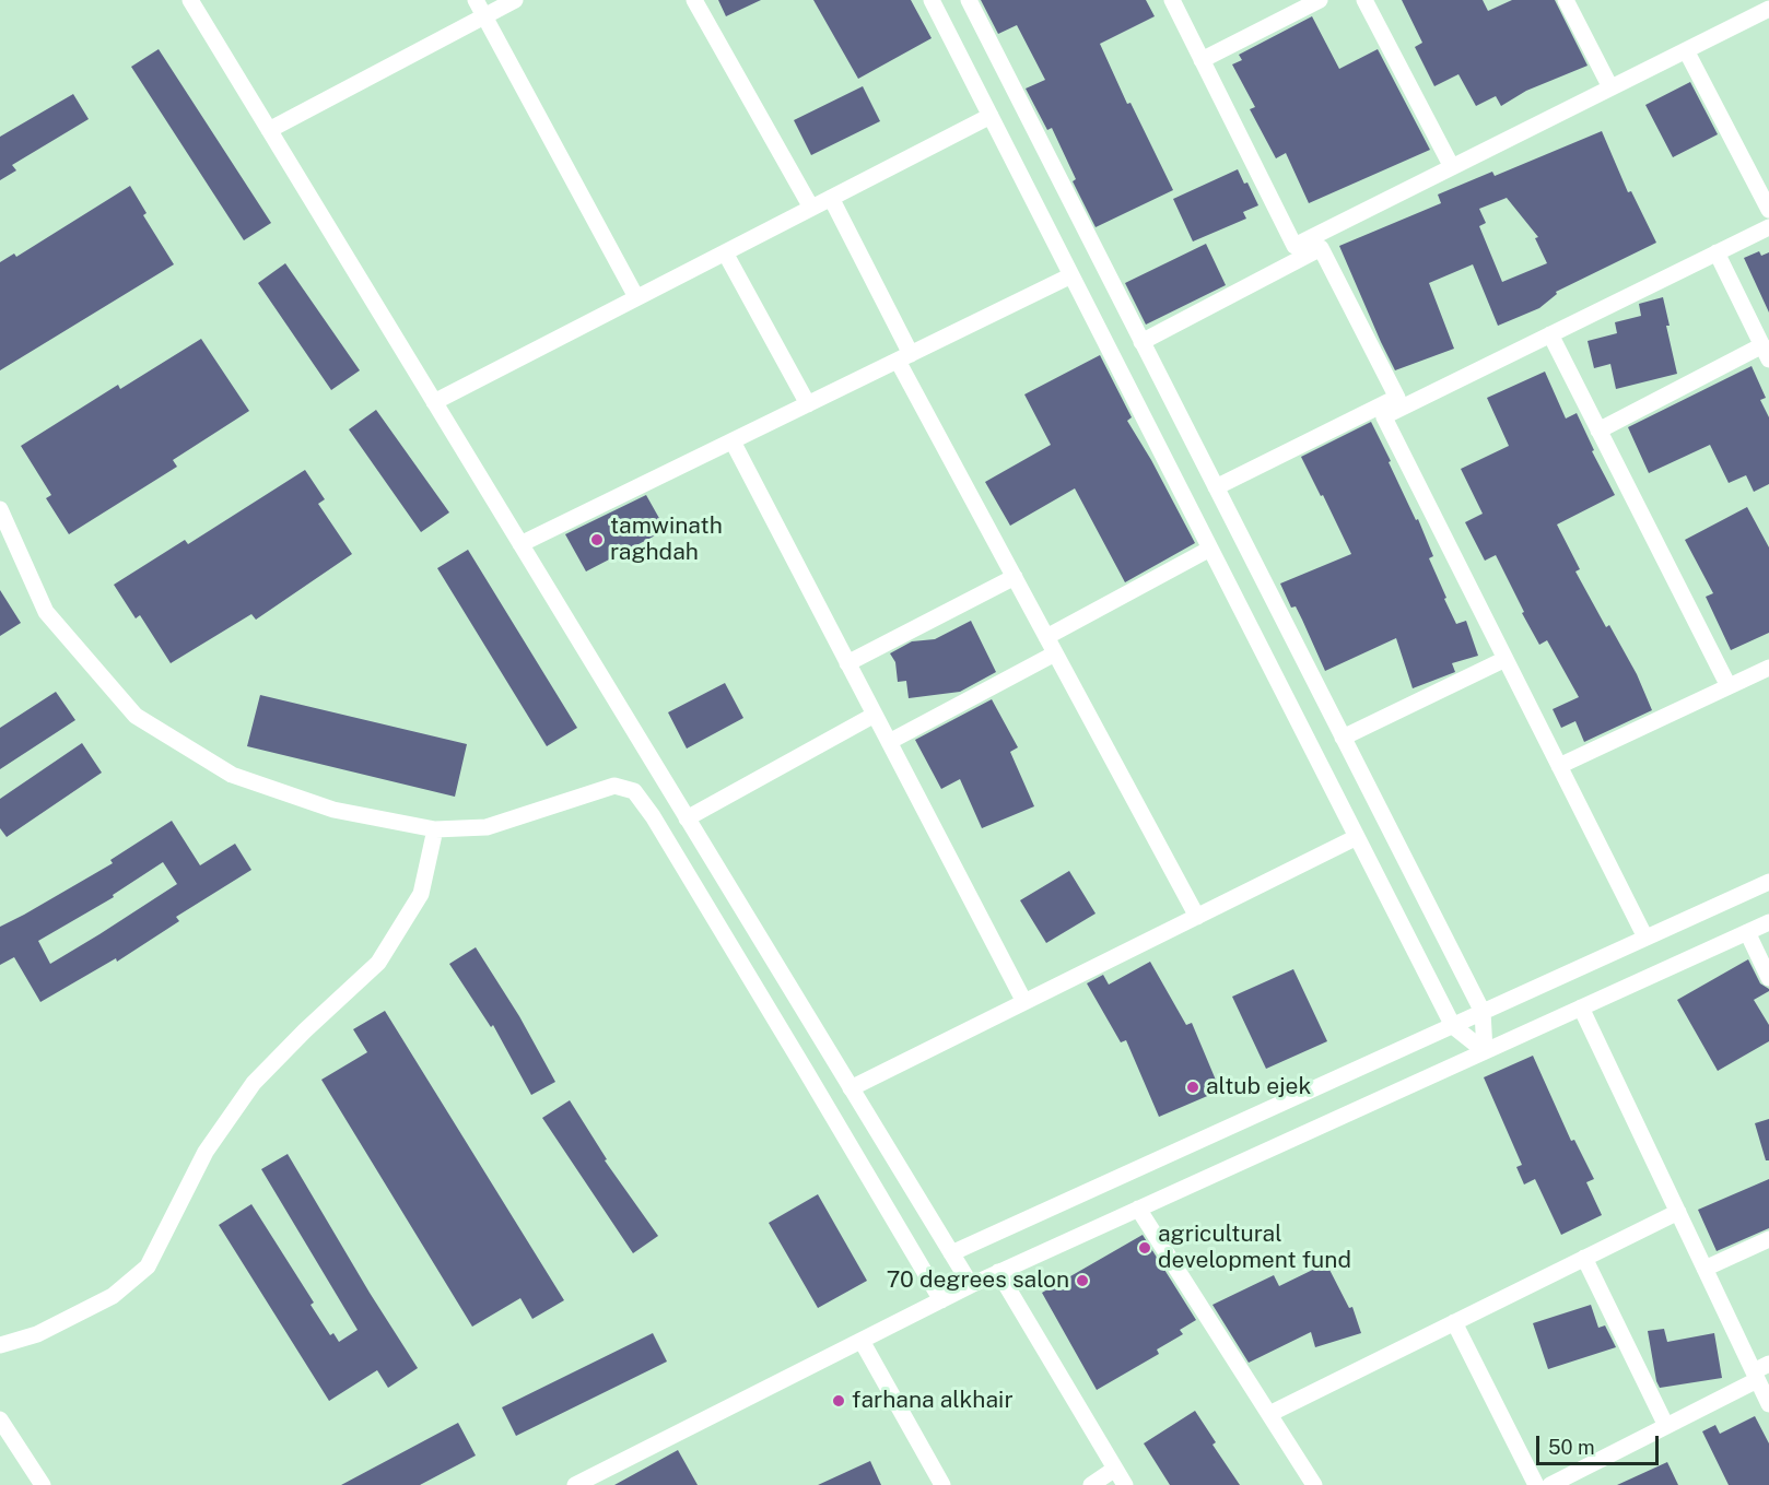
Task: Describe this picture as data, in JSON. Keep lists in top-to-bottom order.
{
  "places": [
    "tamwinath raghdah",
    "altub ejek",
    "agricultural development fund",
    "70 degrees salon",
    "farhana alkhair"
  ],
  "scale_bar": "50 m"
}
